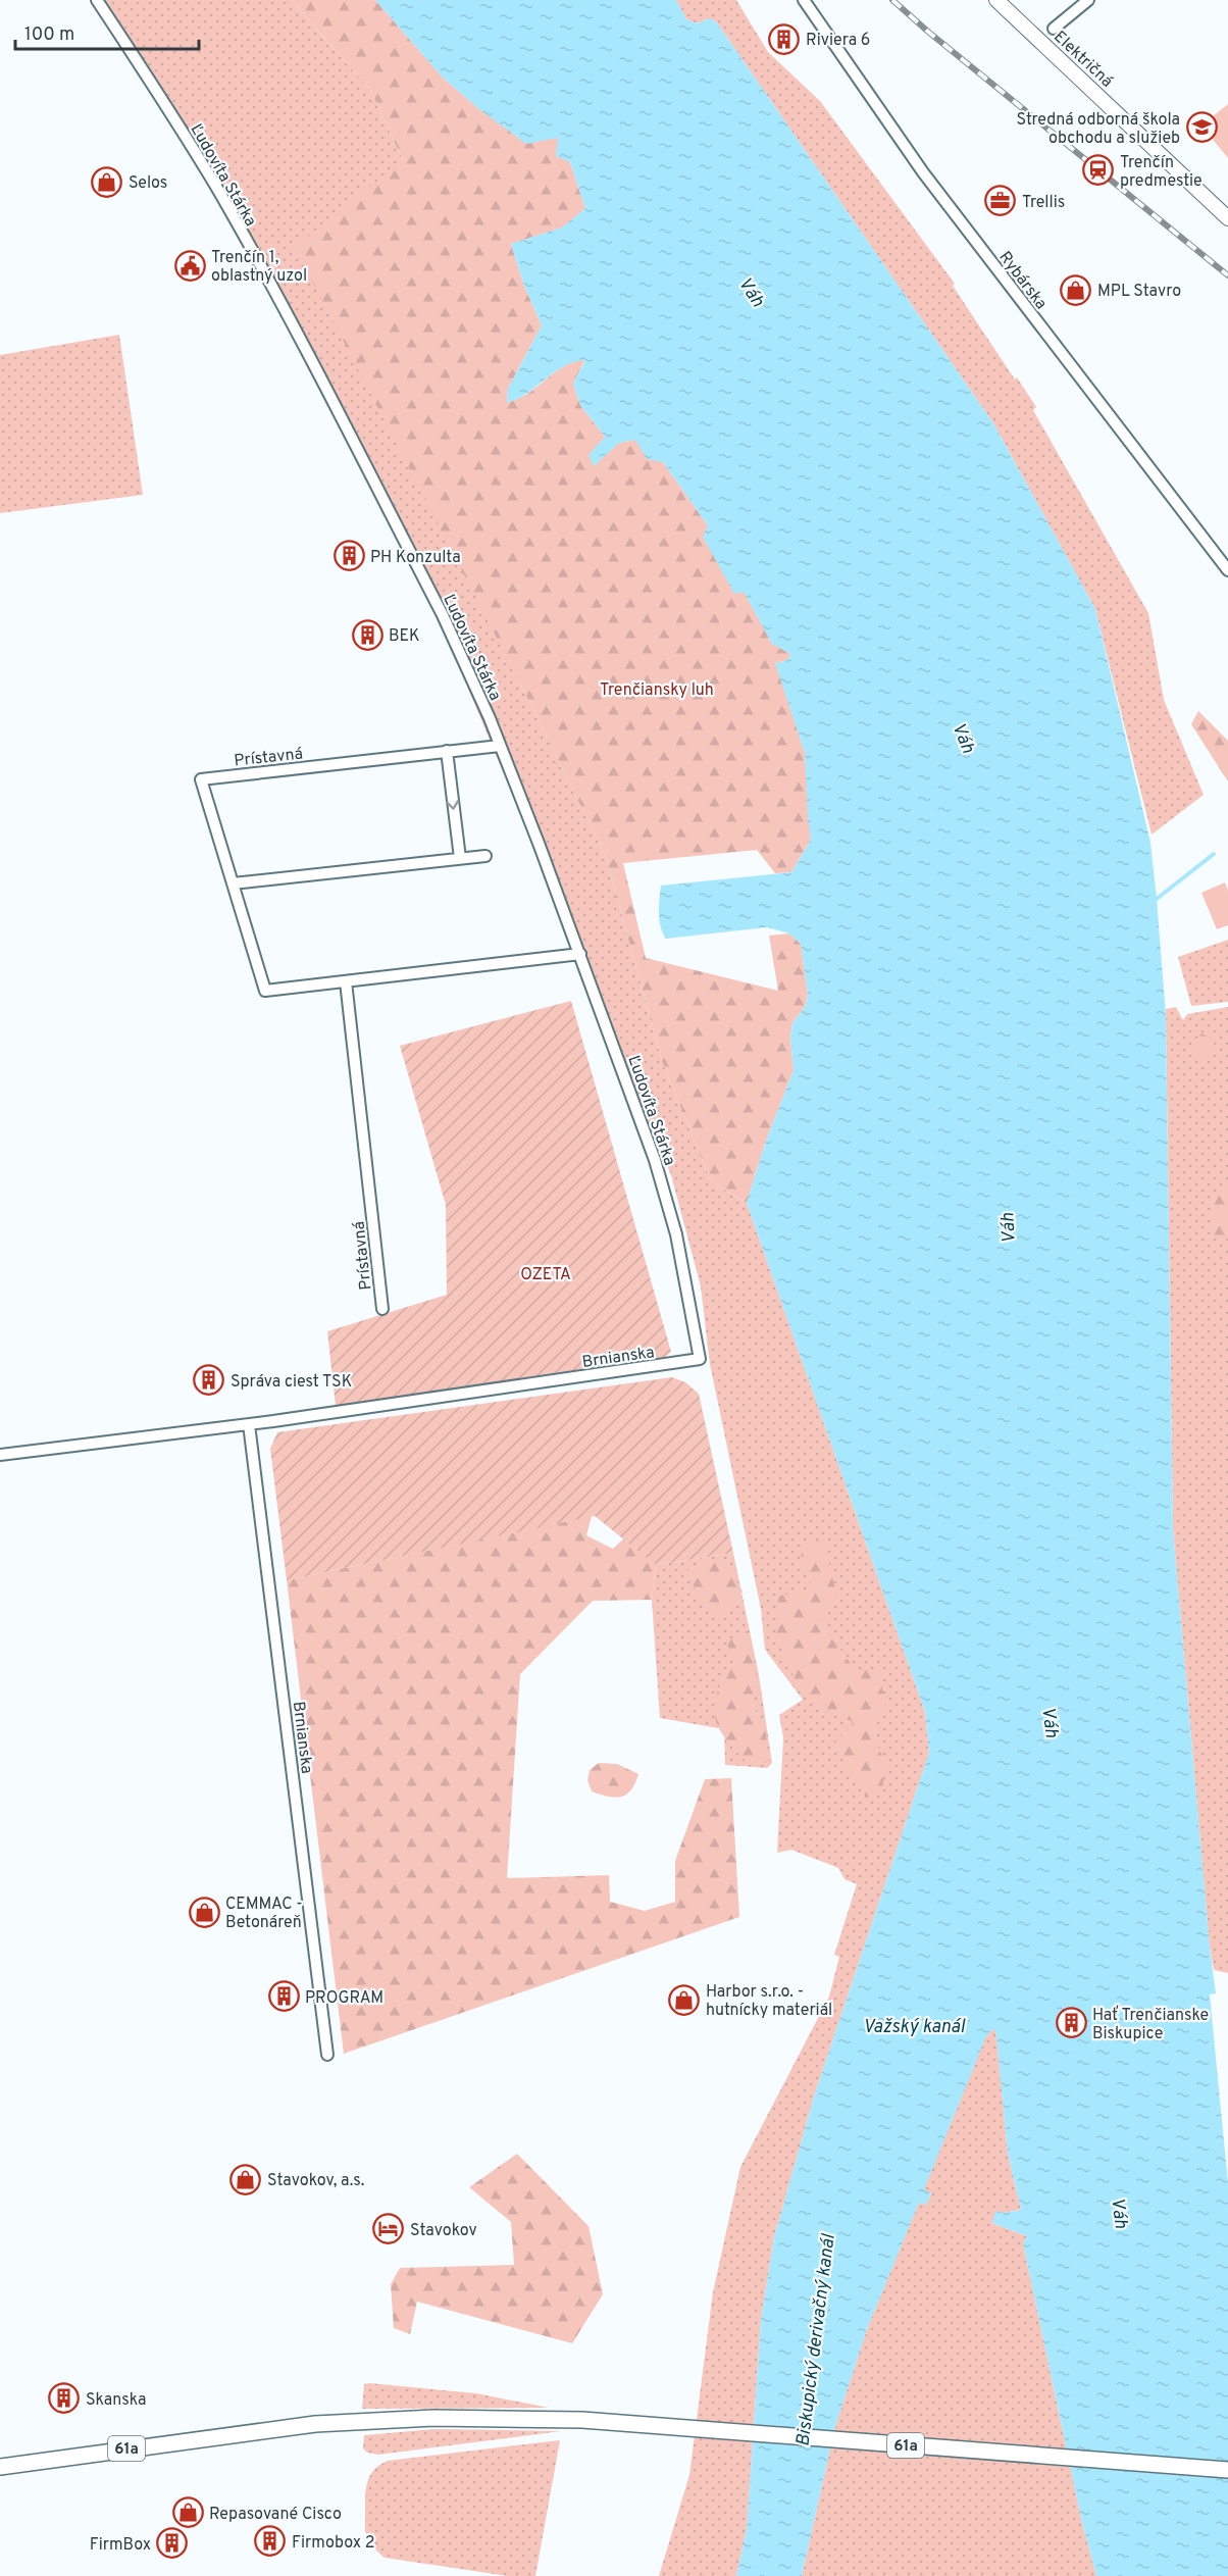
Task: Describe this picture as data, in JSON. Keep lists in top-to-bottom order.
{
  "streets": {
    "main road": ["Električná", "61a"],
    "street": [
      "Ľudovíta Stárka",
      "Rybárska",
      "Prístavná",
      "Brnianska"
    ]
  },
  "crossings": [
    ["Ľudovíta Stárka", "Prístavná"],
    ["Ľudovíta Stárka", "Brnianska"]
  ],
  "water": ["Váh", "Važský kanál", "Biskupický derivačný kanál"],
  "parks": ["Trenčiansky luh", "OZETA"],
  "places": {
    "building": [
      "Riviera 6",
      "PH Konzulta",
      "BEK",
      "Správa ciest TSK",
      "PROGRAM",
      "Hať Trenčianske Biskupice",
      "Skanska",
      "Firmobox 2",
      "FirmBox"
    ],
    "school or university": ["Stredná odborná škola obchodu a služieb"],
    "station": ["Trenčín predmestie"],
    "shop": [
      "Selos",
      "MPL Stavro",
      "CEMMAC - Betonáreň",
      "Harbor s.r.o. - hutnícky materiál",
      "Stavokov, a.s.",
      "Repasované Cisco"
    ],
    "office": ["Trellis"],
    "public building": ["Trenčín 1, oblastný uzol"],
    "hotel": ["Stavokov"]
  },
  "scale_bar": "100 m"
}
